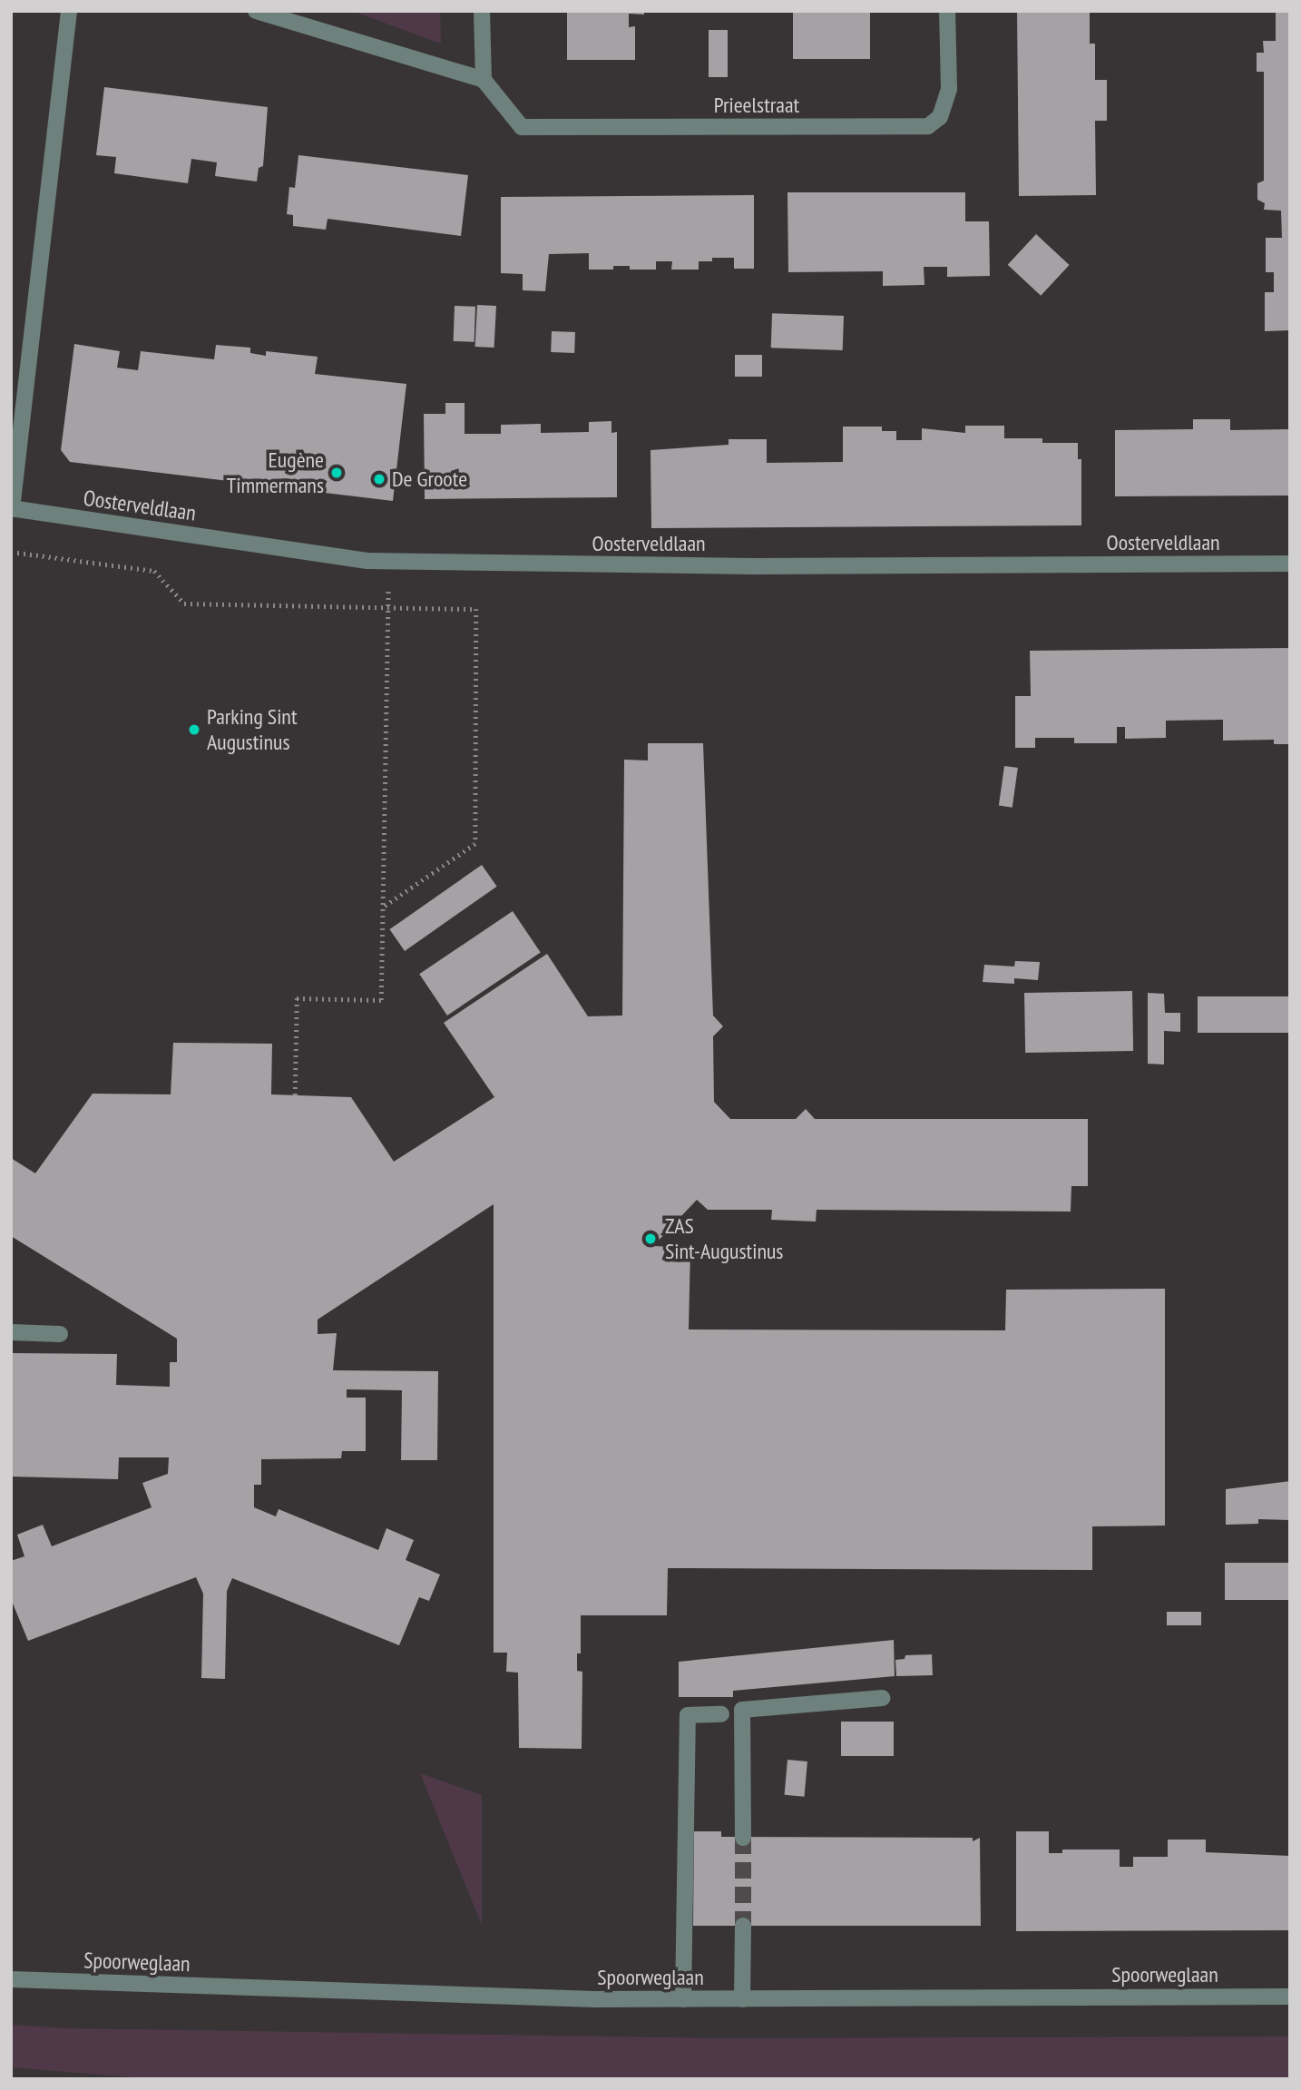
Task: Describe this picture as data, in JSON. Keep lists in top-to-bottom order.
{
  "streets": {
    "street": ["Prieelstraat", "Oosterveldlaan", "Spoorweglaan"]
  },
  "places": [
    "Eugène Timmermans",
    "De Groote",
    "Parking Sint Augustinus",
    "ZAS Sint-Augustinus"
  ]
}
